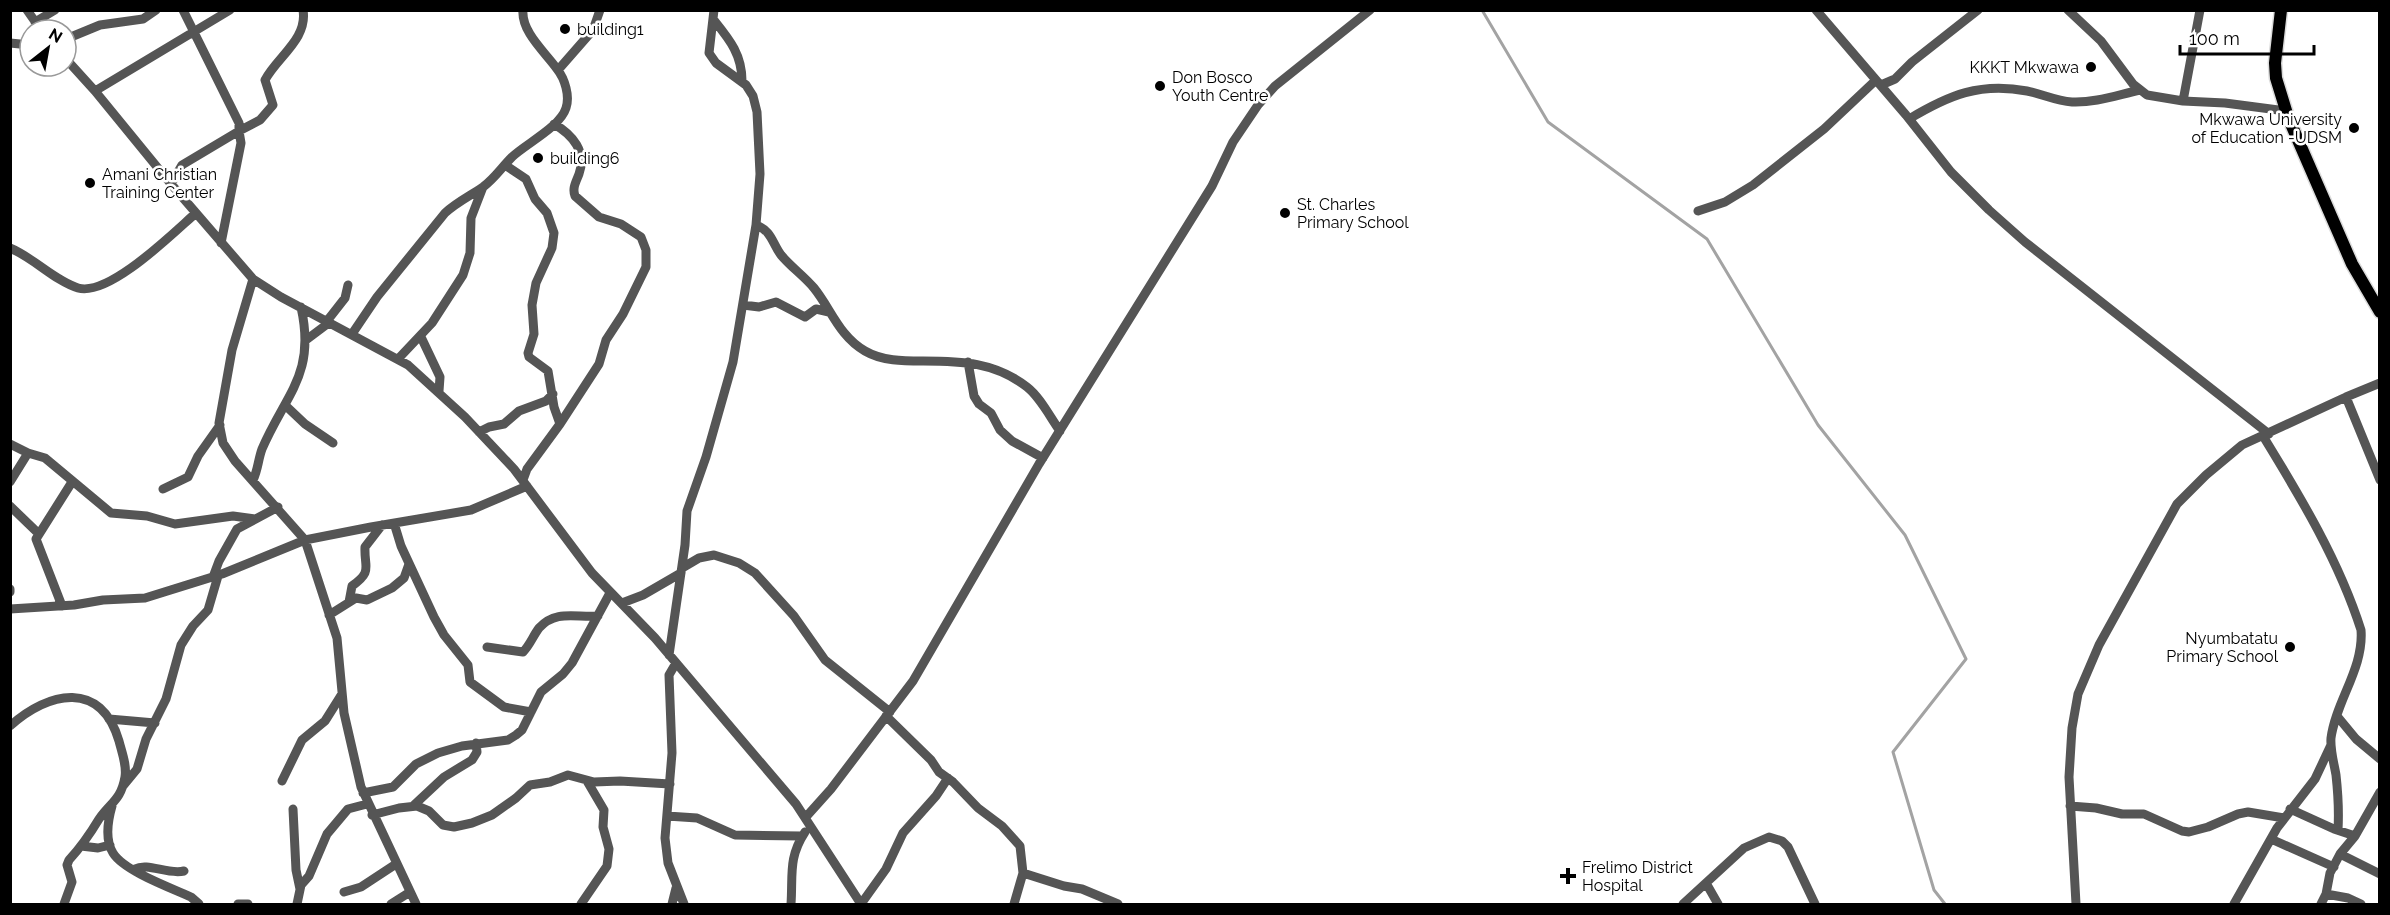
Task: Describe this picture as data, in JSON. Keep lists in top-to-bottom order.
{
  "places": {
    "other": [
      "building1",
      "KKKT Mkwawa",
      "Don Bosco Youth Centre",
      "Mkwawa University of Education -UDSM",
      "building6",
      "Amani Christian Training Center",
      "St. Charles Primary School",
      "Nyumbatatu Primary School"
    ],
    "health": ["Frelimo District Hospital"]
  },
  "scale_bar": "100 m",
  "north": "top right"
}
